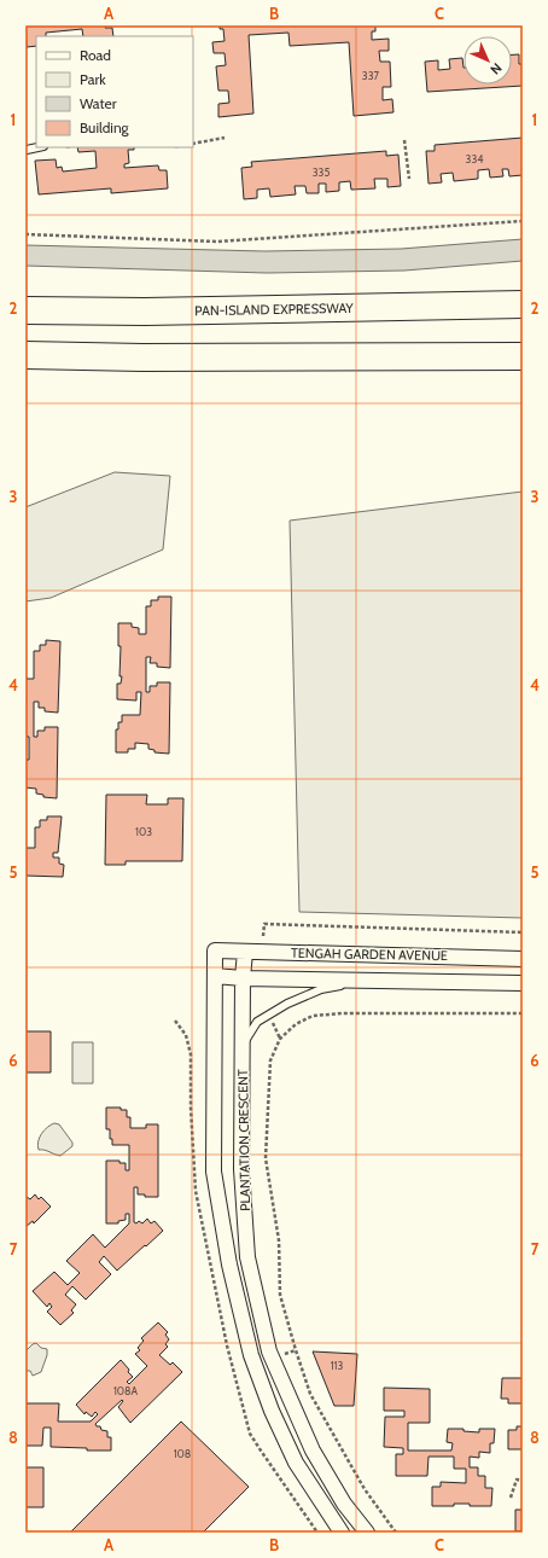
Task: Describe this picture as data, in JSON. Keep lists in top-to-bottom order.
{
  "streets": {
    "highway": ["PAN-ISLAND EXPRESSWAY"],
    "street": ["TENGAH GARDEN AVENUE", "PLANTATION CRESCENT"]
  },
  "crossings": [
    ["TENGAH GARDEN AVENUE", "PLANTATION CRESCENT"]
  ],
  "house_numbers": [
    "337",
    "334",
    "335",
    "103",
    "113",
    "108A",
    "108"
  ],
  "legend": [
    "Road",
    "Park",
    "Water",
    "Building"
  ],
  "north": "bottom right",
  "grid": {
    "columns": ["A", "B", "C"],
    "rows": [
      "1",
      "2",
      "3",
      "4",
      "5",
      "6",
      "7",
      "8"
    ]
  }
}
